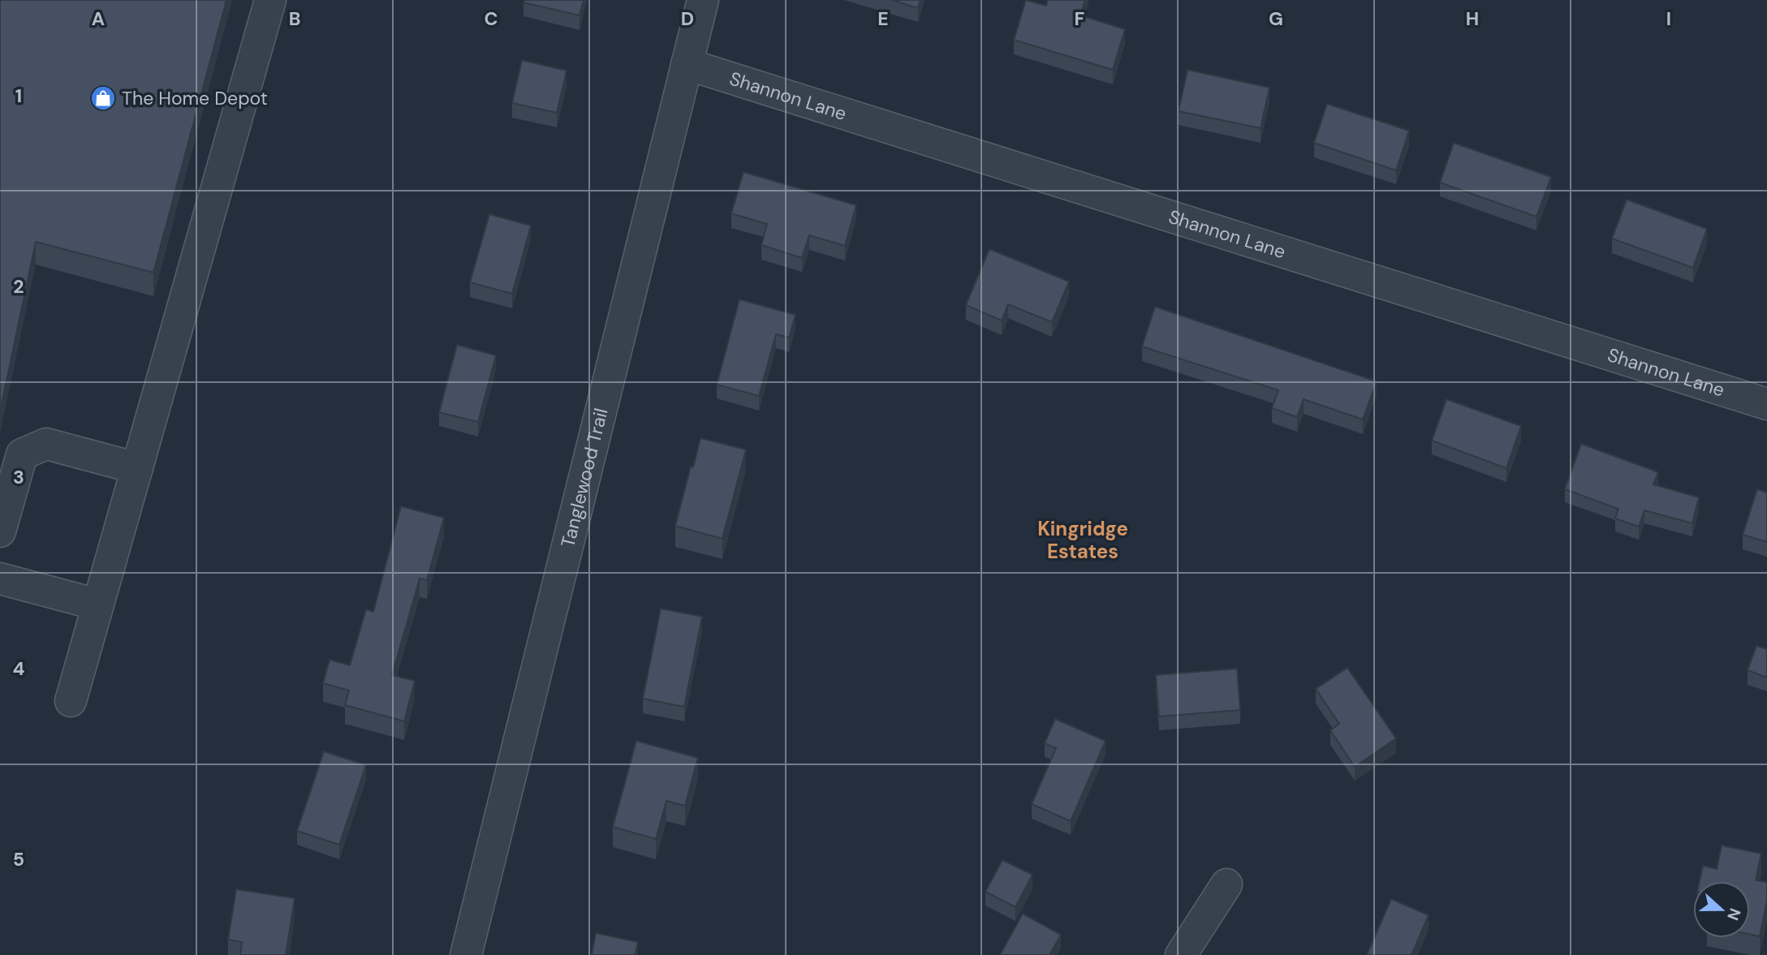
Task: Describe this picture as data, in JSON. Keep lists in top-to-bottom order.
{
  "streets": {
    "street": ["Shannon Lane", "Tanglewood Trail"]
  },
  "crossings": [
    ["Shannon Lane", "Tanglewood Trail"]
  ],
  "districts": ["Kingridge Estates"],
  "places": {
    "shop": ["The Home Depot"]
  },
  "north": "right",
  "grid": {
    "columns": [
      "A",
      "B",
      "C",
      "D",
      "E",
      "F",
      "G",
      "H",
      "I"
    ],
    "rows": [
      "1",
      "2",
      "3",
      "4",
      "5"
    ]
  }
}
